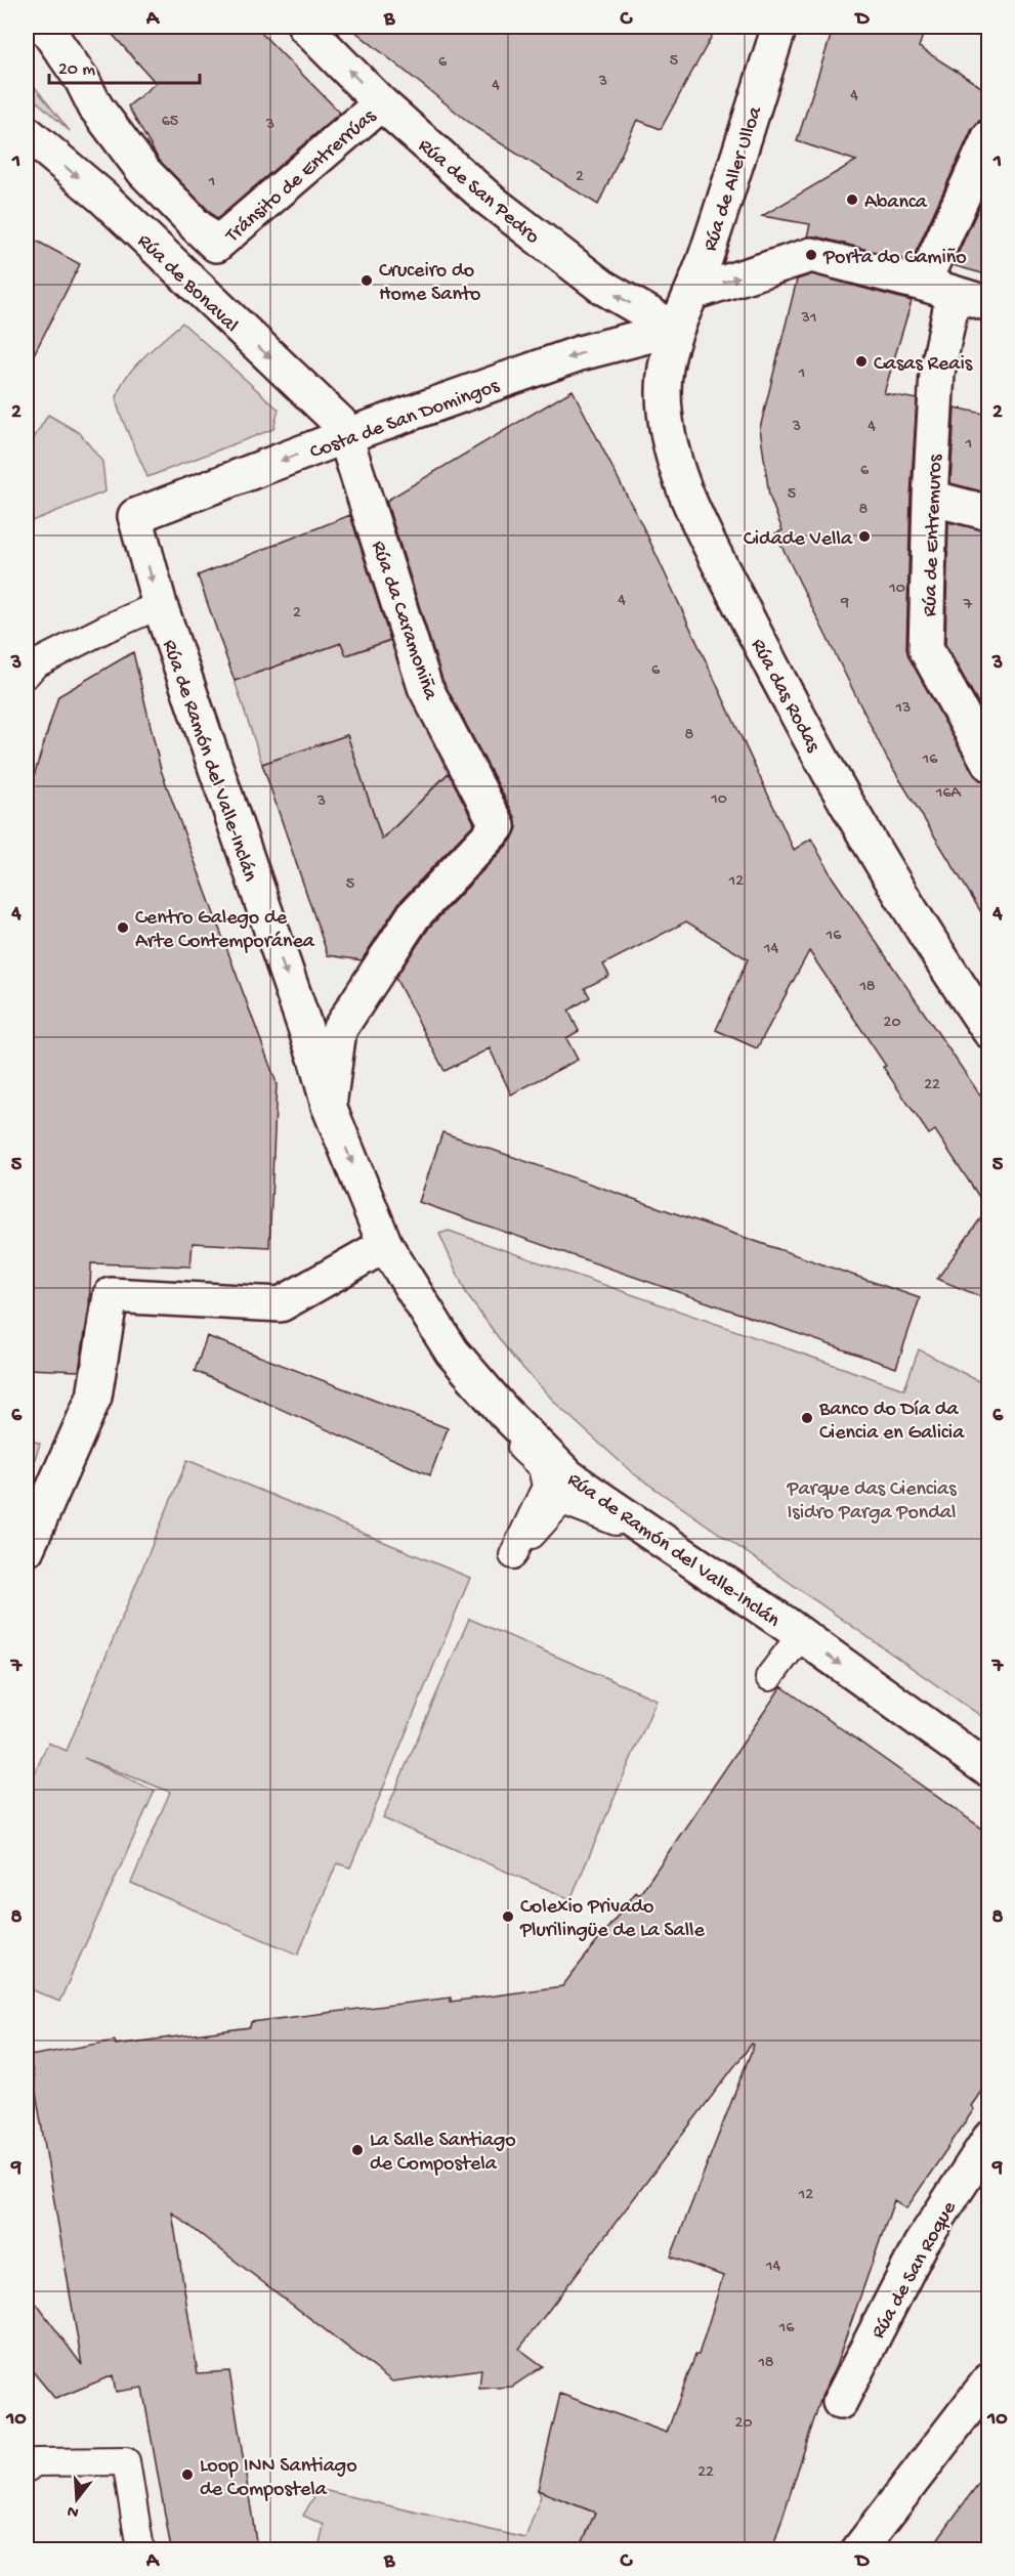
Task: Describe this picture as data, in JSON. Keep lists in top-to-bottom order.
{
  "streets": {
    "street": [
      "Tránsito de Entrerrúas",
      "Rúa de Aller Ulloa",
      "Rúa de San Pedro",
      "Rúa de Bonaval",
      "Costa de San Domingos",
      "Rúa de Entremuros",
      "Rúa da Caramoniña",
      "Rúa das Rodas",
      "Rúa de Ramón del Valle-Inclán",
      "Rúa de San Roque"
    ]
  },
  "crossings": [
    ["Tránsito de Entrerrúas", "Rúa de San Pedro"],
    ["Rúa de Aller Ulloa", "Rúa de San Pedro"],
    ["Rúa de Aller Ulloa", "Costa de San Domingos"],
    ["Rúa de Aller Ulloa", "Rúa das Rodas"],
    ["Rúa de San Pedro", "Costa de San Domingos"],
    ["Rúa de San Pedro", "Rúa das Rodas"],
    ["Rúa de Bonaval", "Costa de San Domingos"],
    ["Rúa de Bonaval", "Rúa da Caramoniña"],
    ["Costa de San Domingos", "Rúa da Caramoniña"],
    ["Costa de San Domingos", "Rúa das Rodas"],
    ["Costa de San Domingos", "Rúa de Ramón del Valle-Inclán"],
    ["Rúa da Caramoniña", "Rúa de Ramón del Valle-Inclán"]
  ],
  "one_way": [
    "Rúa de San Pedro",
    "Rúa de Bonaval",
    "Costa de San Domingos",
    "Rúa de Ramón del Valle-Inclán"
  ],
  "parks": ["Parque das Ciencias Isidro Parga Pondal"],
  "places": [
    "Abanca",
    "Porta do Camiño",
    "Cruceiro do Home Santo",
    "Casas Reais",
    "Cidade Vella",
    "Centro Galego de Arte Contemporánea",
    "Banco do Día da Ciencia en Galicia",
    "Colexio Privado Plurilingüe de La Salle",
    "La Salle Santiago de Compostela",
    "Loop INN Santiago de Compostela"
  ],
  "house_numbers": [
    "5",
    "6",
    "3",
    "4",
    "4",
    "65",
    "3",
    "2",
    "1",
    "31",
    "1",
    "3",
    "4",
    "1",
    "6",
    "5",
    "8",
    "10",
    "4",
    "9",
    "7",
    "2",
    "6",
    "13",
    "8",
    "16",
    "16A",
    "10",
    "3",
    "12",
    "5",
    "16",
    "14",
    "18",
    "20",
    "22",
    "12",
    "14",
    "16",
    "18",
    "20",
    "22"
  ],
  "scale_bar": "20 m",
  "north": "bottom",
  "grid": {
    "columns": [
      "A",
      "B",
      "C",
      "D"
    ],
    "rows": [
      "1",
      "2",
      "3",
      "4",
      "5",
      "6",
      "7",
      "8",
      "9",
      "10"
    ]
  }
}
